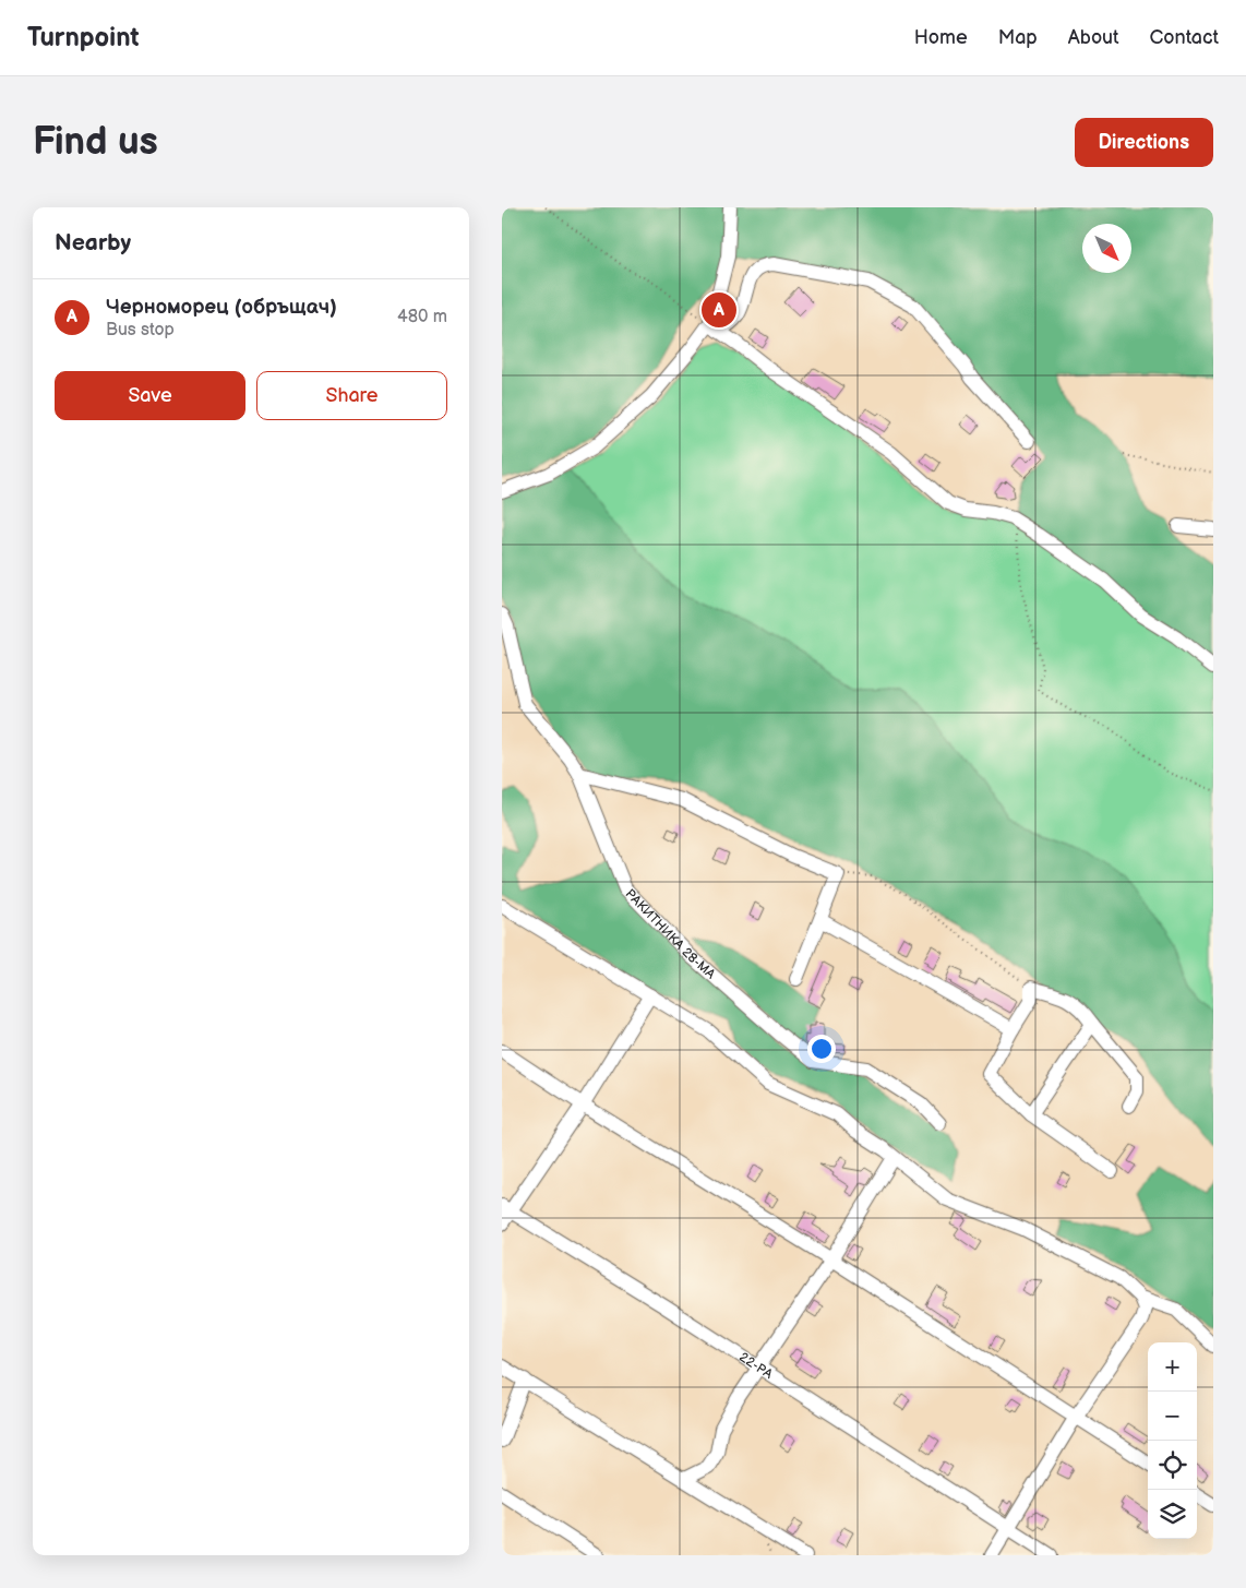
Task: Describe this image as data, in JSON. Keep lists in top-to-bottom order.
{
  "streets": {
    "street": ["РАКИТНИКА 28-МА", "22-РА"]
  },
  "north": "bottom right",
  "page": {
    "header": "Turnpoint",
    "nav": [
      "Home",
      "Map",
      "About",
      "Contact"
    ],
    "buttons": [
      "Directions",
      ["Save", "Share"]
    ],
    "title": "Find us",
    "heading": "Nearby",
    "list": [
      {
        "mark": "A",
        "name": "Черноморец (обръщач)",
        "note": "Bus stop",
        "value": "480 m"
      }
    ],
    "pins": "A",
    "map_buttons": ["+", "−"]
  }
}
